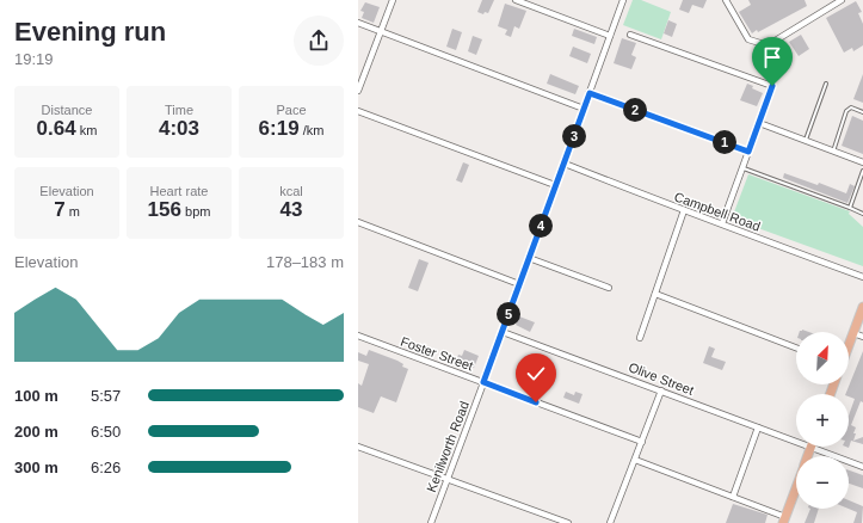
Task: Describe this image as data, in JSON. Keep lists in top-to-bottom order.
{
  "streets": {
    "street": [
      "Campbell Road",
      "Foster Street",
      "Olive Street",
      "Kenilworth Road"
    ]
  },
  "crossings": [
    ["Campbell Road", "Kenilworth Road"],
    ["Foster Street", "Kenilworth Road"],
    ["Olive Street", "Kenilworth Road"]
  ],
  "north": "top right",
  "page": {
    "heading": ["Evening run", "19:19"],
    "stats": [
      ["Distance", "0.64 km"],
      ["Time", "4:03"],
      ["Pace", "6:19 /km"],
      ["Elevation", "7 m"],
      ["Heart rate", "156 bpm"],
      ["kcal", "43"]
    ],
    "pins": [
      "2",
      "3",
      "1",
      "4",
      "5"
    ],
    "chart": ["Elevation", "178–183 m"],
    "map_buttons": ["+", "−"],
    "list": [
      {
        "name": "100 m",
        "note": "5:57"
      },
      {
        "name": "200 m",
        "note": "6:50"
      },
      {
        "name": "300 m",
        "note": "6:26"
      }
    ]
  }
}
